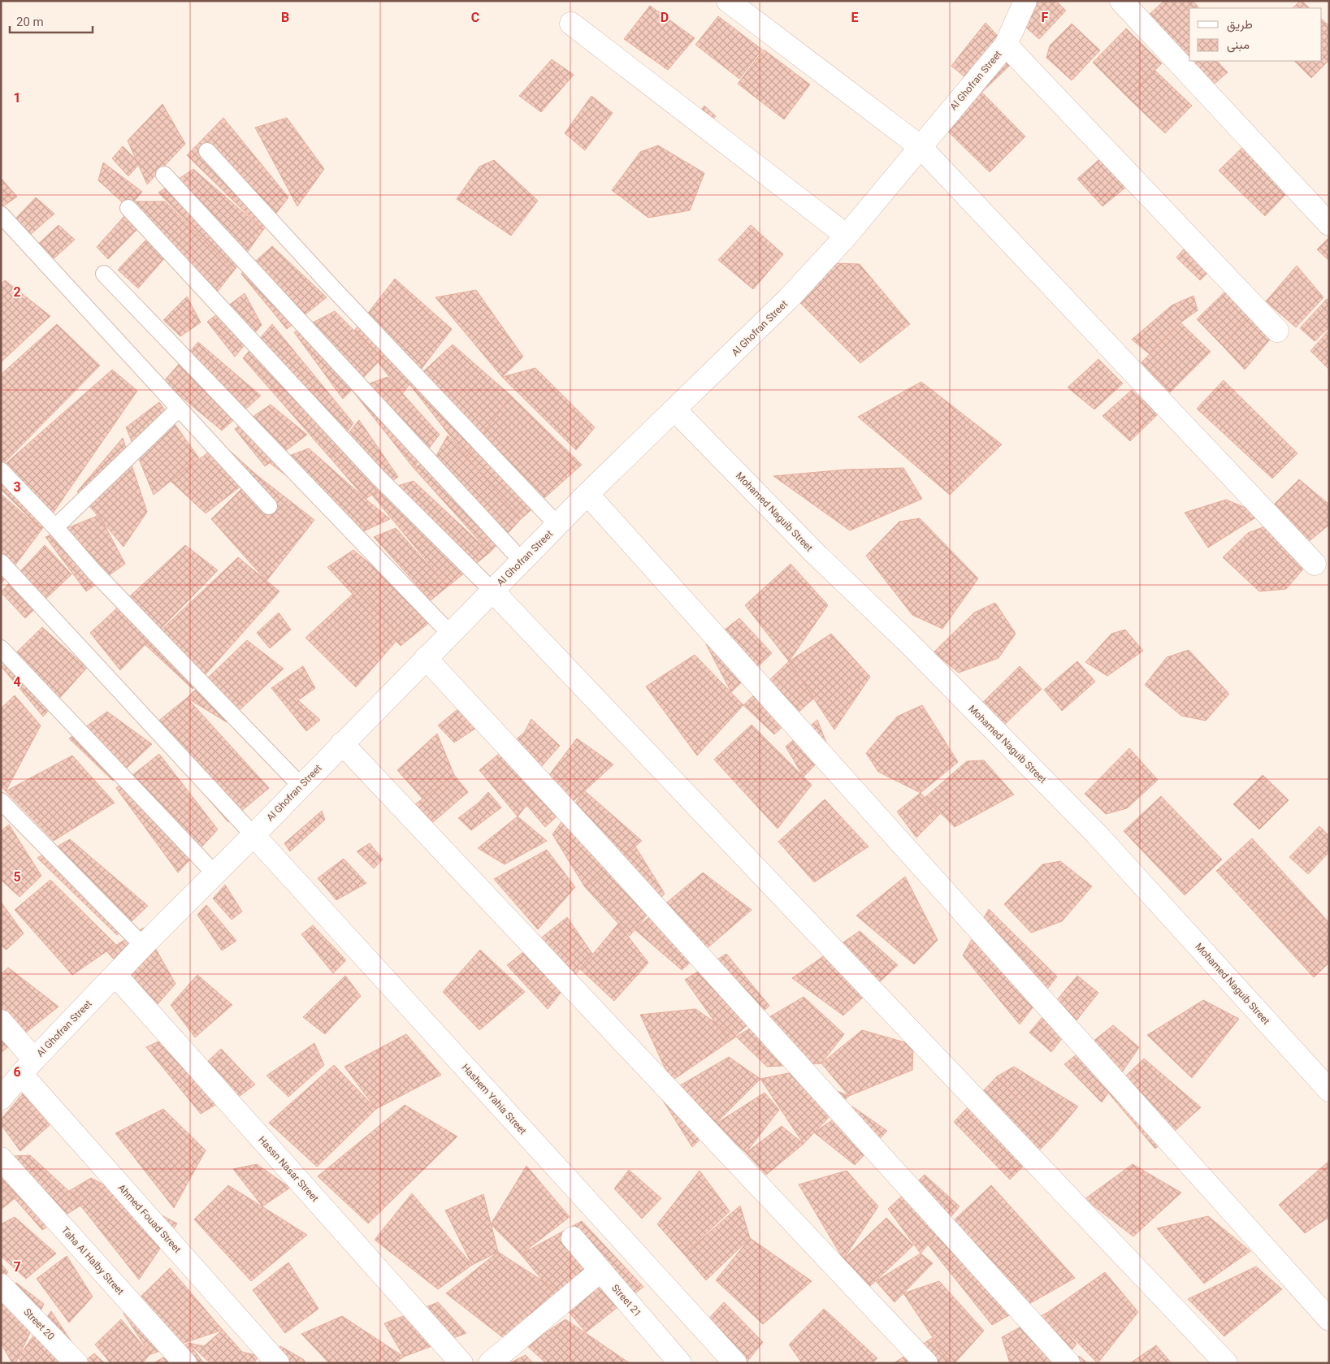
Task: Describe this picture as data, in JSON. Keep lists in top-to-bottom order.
{
  "streets": {
    "street": [
      "Al Ghofran Street",
      "Mohamed Naguib Street",
      "Hashem Yahia Street",
      "Hassn Nasar Street",
      "Ahmed Fouad Street",
      "Taha Al Halby Street",
      "Street 21",
      "Street 20"
    ]
  },
  "crossings": [
    ["Al Ghofran Street", "Mohamed Naguib Street"],
    ["Al Ghofran Street", "Hashem Yahia Street"],
    ["Al Ghofran Street", "Hassn Nasar Street"],
    ["Al Ghofran Street", "Ahmed Fouad Street"]
  ],
  "legend": ["طريق", "مبنى"],
  "scale_bar": "20 m",
  "grid": {
    "columns": [
      "B",
      "C",
      "D",
      "E",
      "F"
    ],
    "rows": [
      "1",
      "2",
      "3",
      "4",
      "5",
      "6",
      "7"
    ]
  }
}
